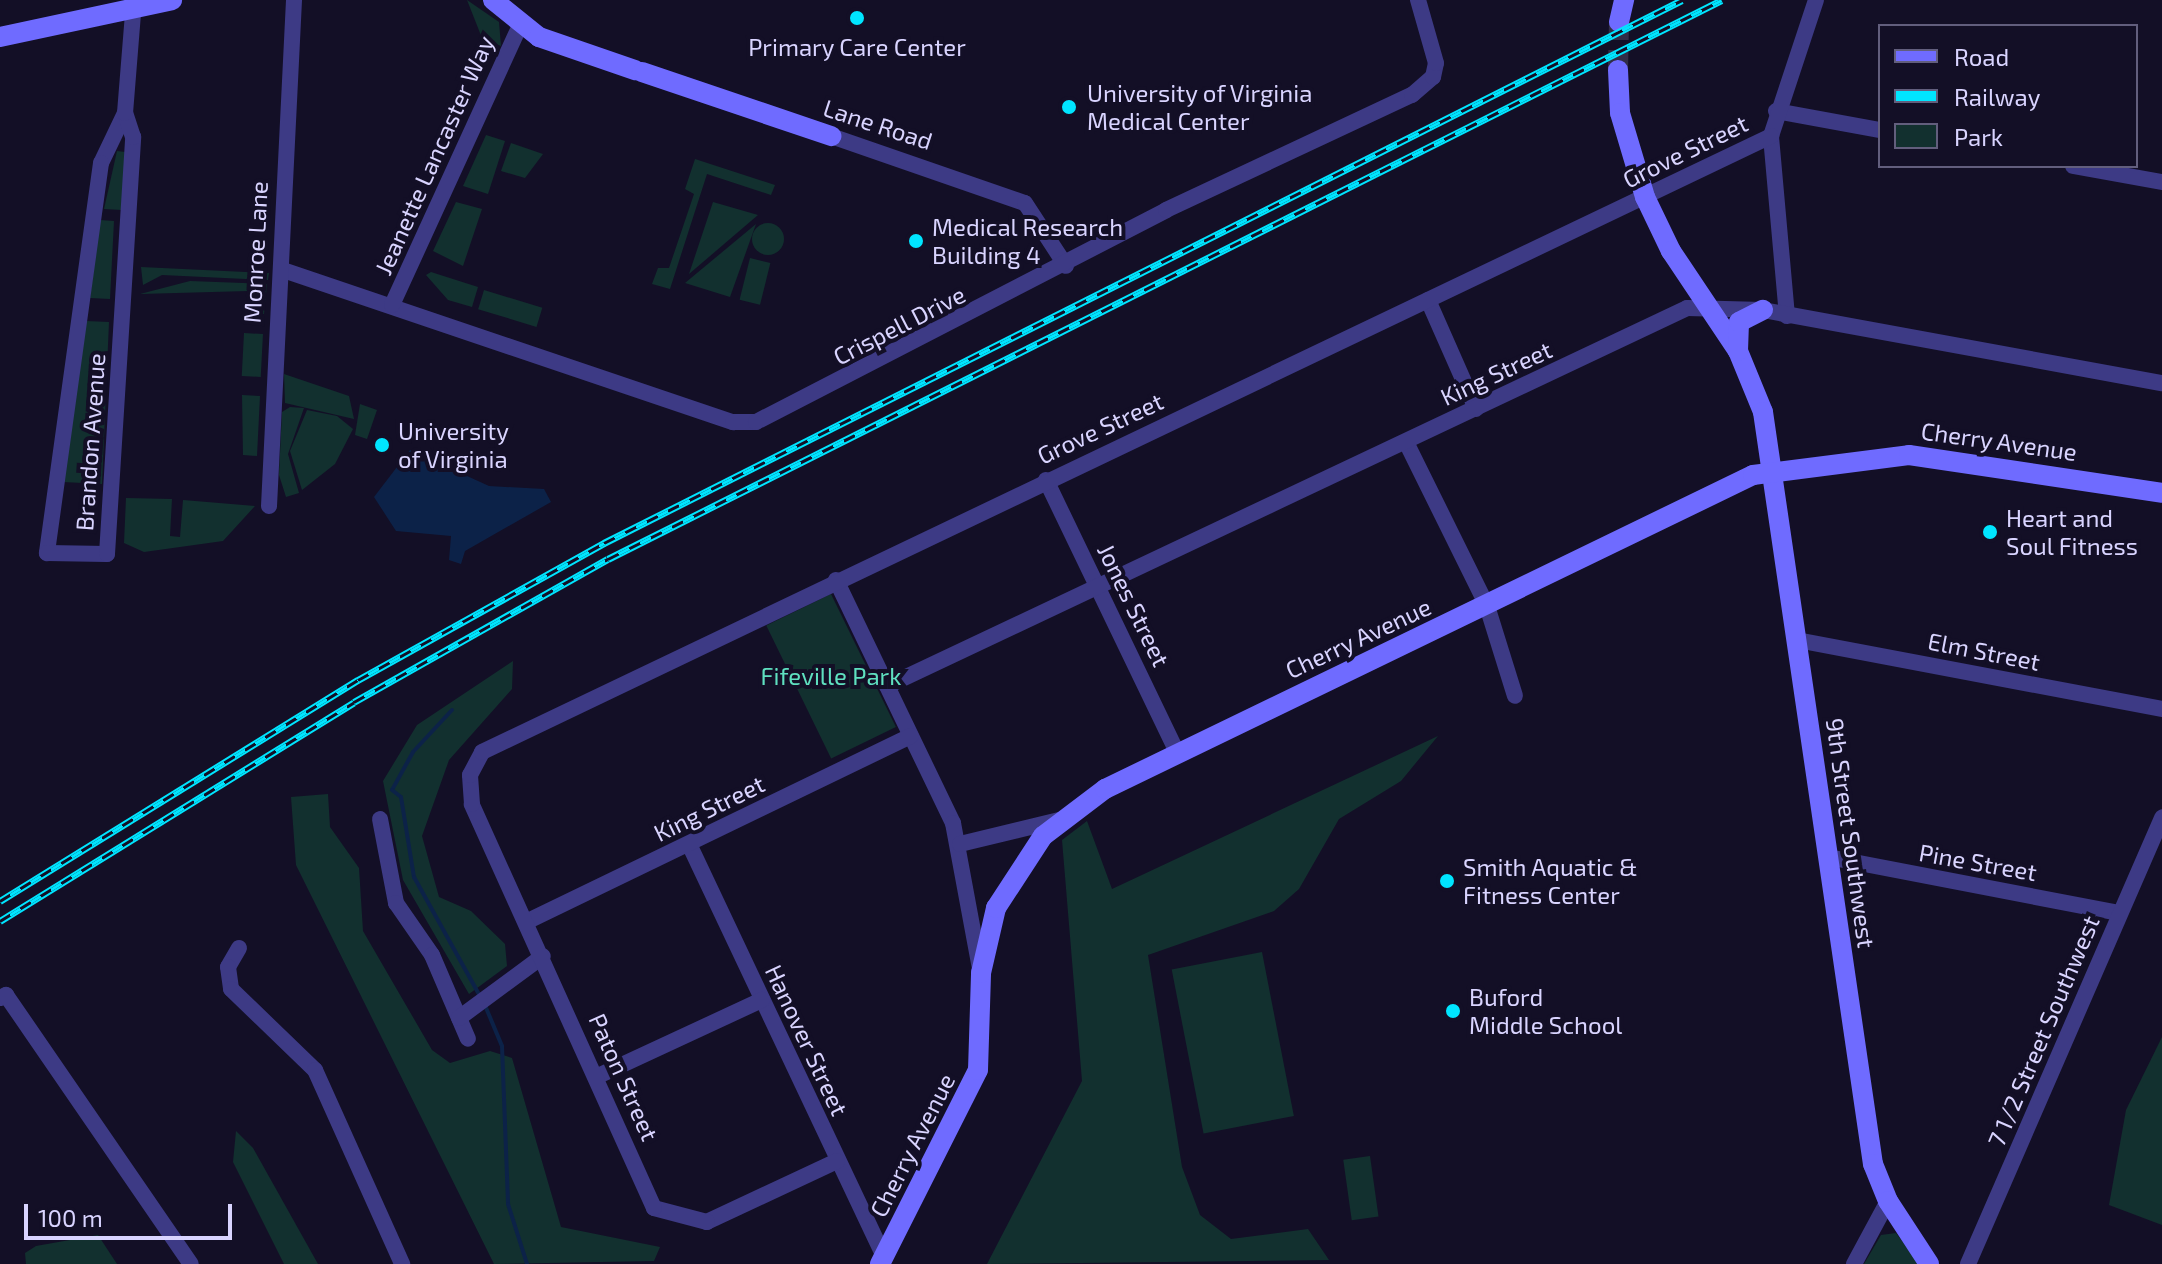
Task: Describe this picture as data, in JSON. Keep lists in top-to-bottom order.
{
  "streets": {
    "street": [
      "Lane Road",
      "Grove Street",
      "Jeanette Lancaster Way",
      "Monroe Lane",
      "Crispell Drive",
      "King Street",
      "Cherry Avenue",
      "Brandon Avenue",
      "Jones Street",
      "Elm Street",
      "9th Street Southwest",
      "Pine Street",
      "7 1/2 Street Southwest",
      "Hanover Street",
      "Paton Street"
    ]
  },
  "crossings": [
    ["Lane Road", "Jeanette Lancaster Way"],
    ["Lane Road", "Crispell Drive"],
    ["Grove Street", "Jones Street"],
    ["Grove Street", "9th Street Southwest"],
    ["Grove Street", "Paton Street"],
    ["Jeanette Lancaster Way", "Crispell Drive"],
    ["Monroe Lane", "Crispell Drive"],
    ["King Street", "Jones Street"],
    ["King Street", "9th Street Southwest"],
    ["King Street", "Hanover Street"],
    ["King Street", "Paton Street"],
    ["Cherry Avenue", "Jones Street"],
    ["Cherry Avenue", "9th Street Southwest"],
    ["Cherry Avenue", "Hanover Street"],
    ["Elm Street", "9th Street Southwest"],
    ["9th Street Southwest", "Pine Street"],
    ["Pine Street", "7 1/2 Street Southwest"],
    ["Hanover Street", "Paton Street"]
  ],
  "parks": ["Fifeville Park"],
  "places": [
    "Primary Care Center",
    "University of Virginia Medical Center",
    "Medical Research Building 4",
    "University of Virginia",
    "Heart and Soul Fitness",
    "Smith Aquatic & Fitness Center",
    "Buford Middle School"
  ],
  "legend": ["Road", "Railway", "Park"],
  "scale_bar": "100 m"
}
